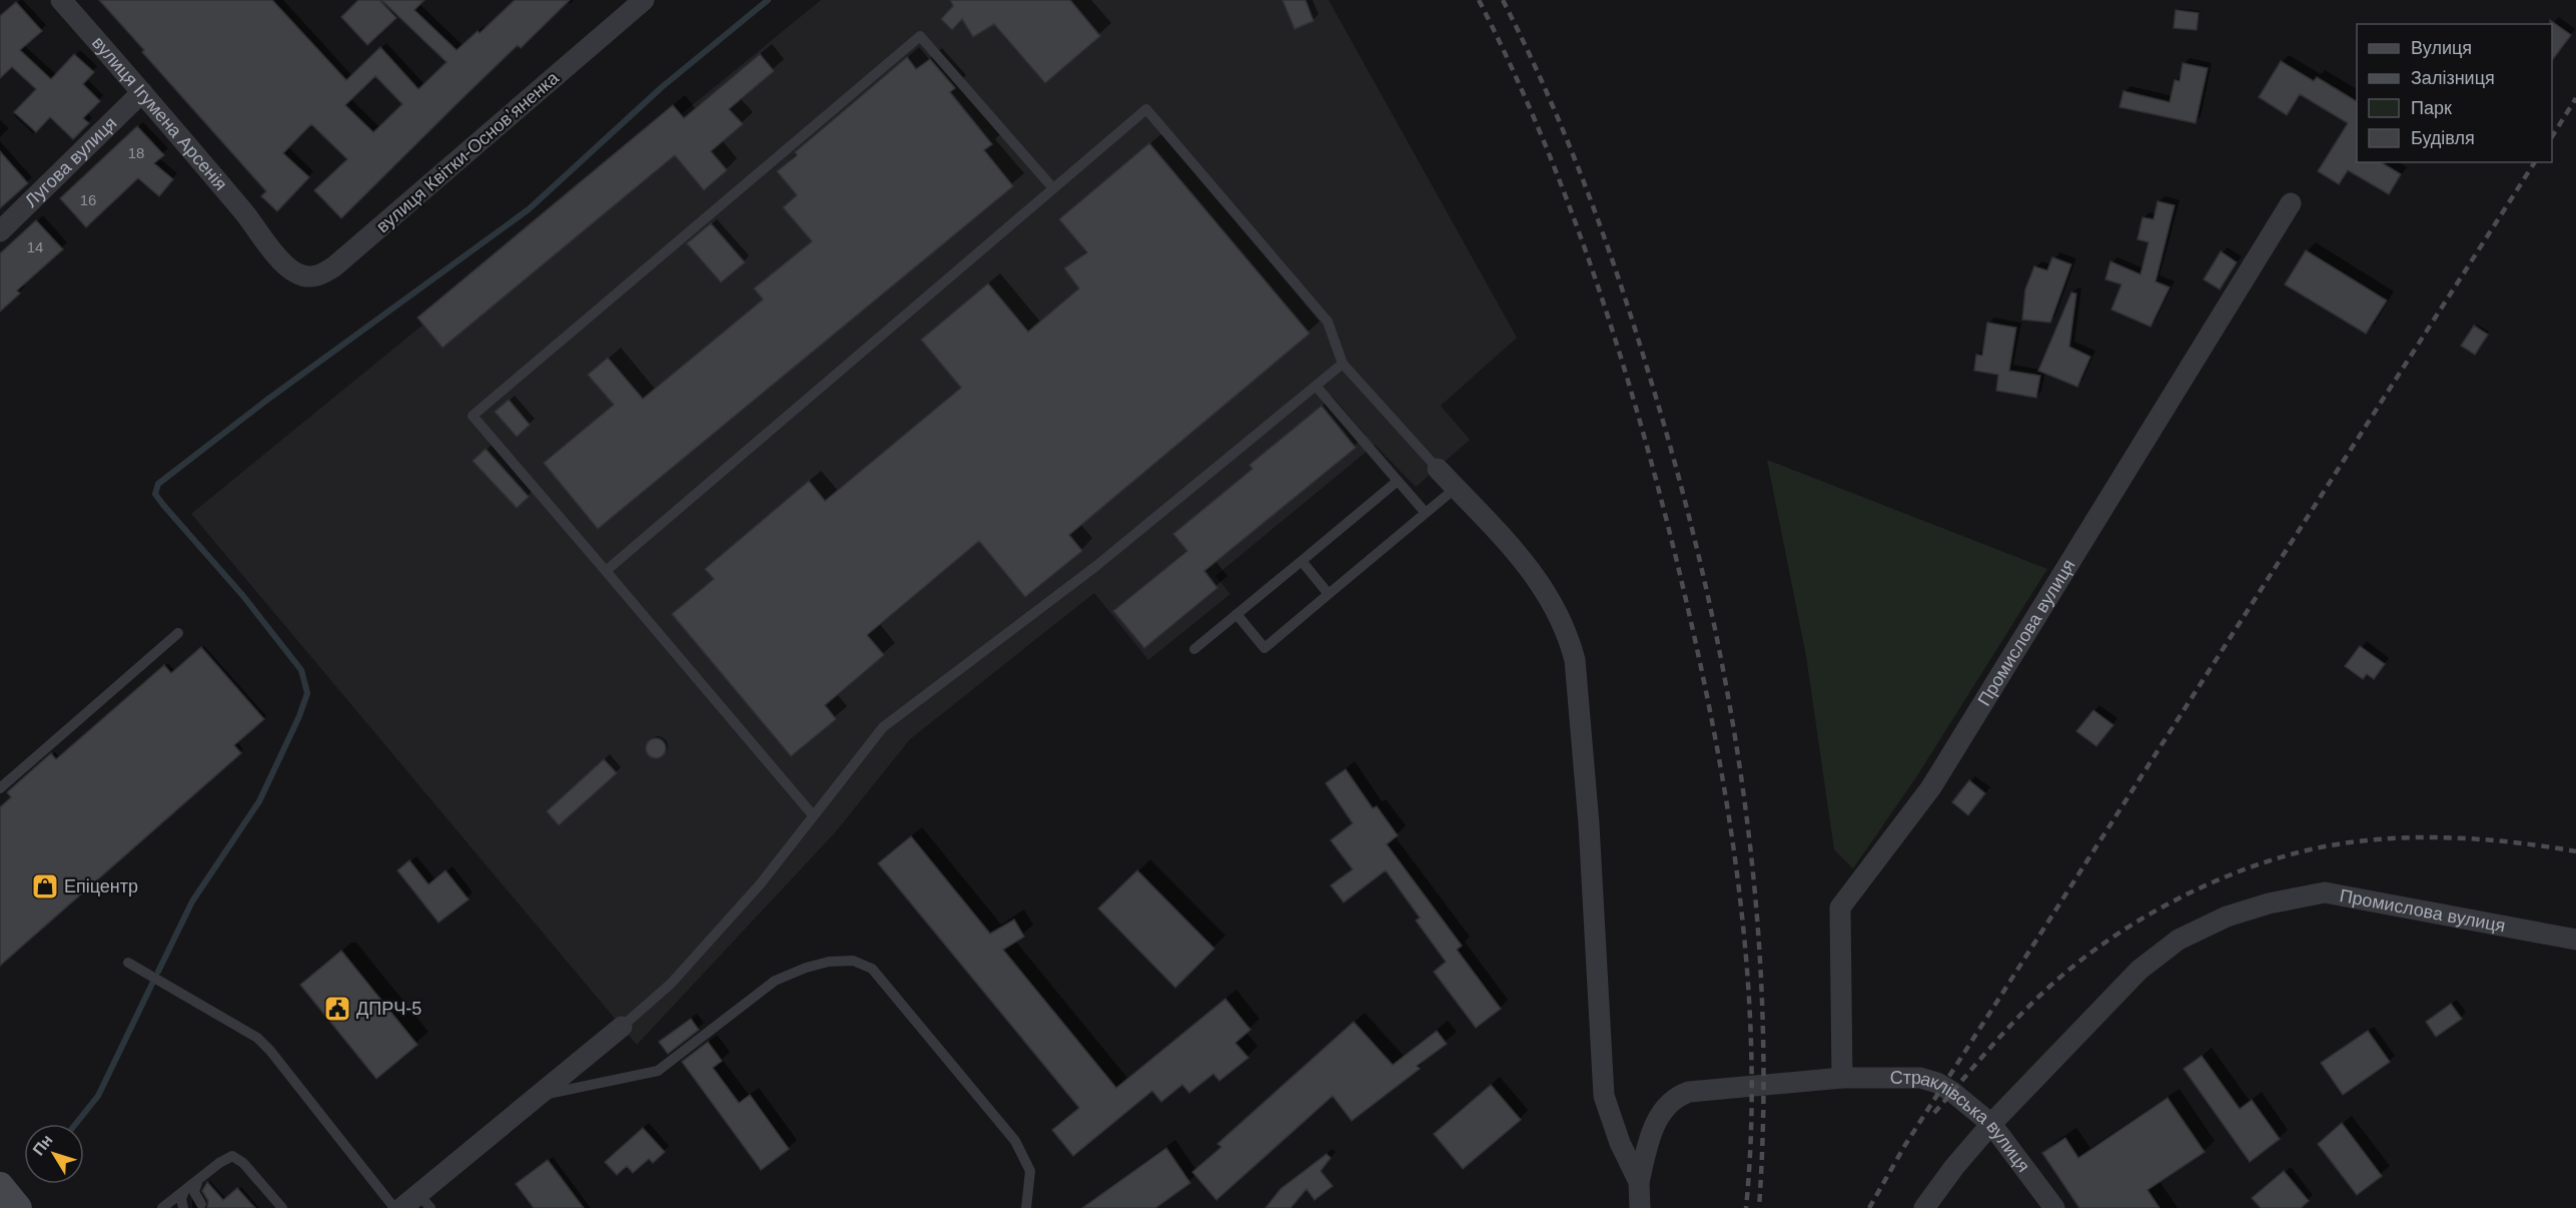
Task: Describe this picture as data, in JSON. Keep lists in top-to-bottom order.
{
  "streets": {
    "street": [
      "вулиця Ігумена Арсенія",
      "вулиця Квітки-Основʼяненка",
      "Лугова вулиця",
      "Промислова вулиця",
      "Страклівська вулиця"
    ]
  },
  "crossings": [
    ["вулиця Ігумена Арсенія", "вулиця Квітки-Основʼяненка"],
    ["вулиця Ігумена Арсенія", "Лугова вулиця"],
    ["Промислова вулиця", "Страклівська вулиця"]
  ],
  "places": {
    "shop": ["Епіцентр"],
    "public building": ["ДПРЧ-5"]
  },
  "house_numbers": ["18", "16", "14"],
  "legend": [
    "Вулиця",
    "Залізниця",
    "Парк",
    "Будівля"
  ],
  "north": "top left"
}
